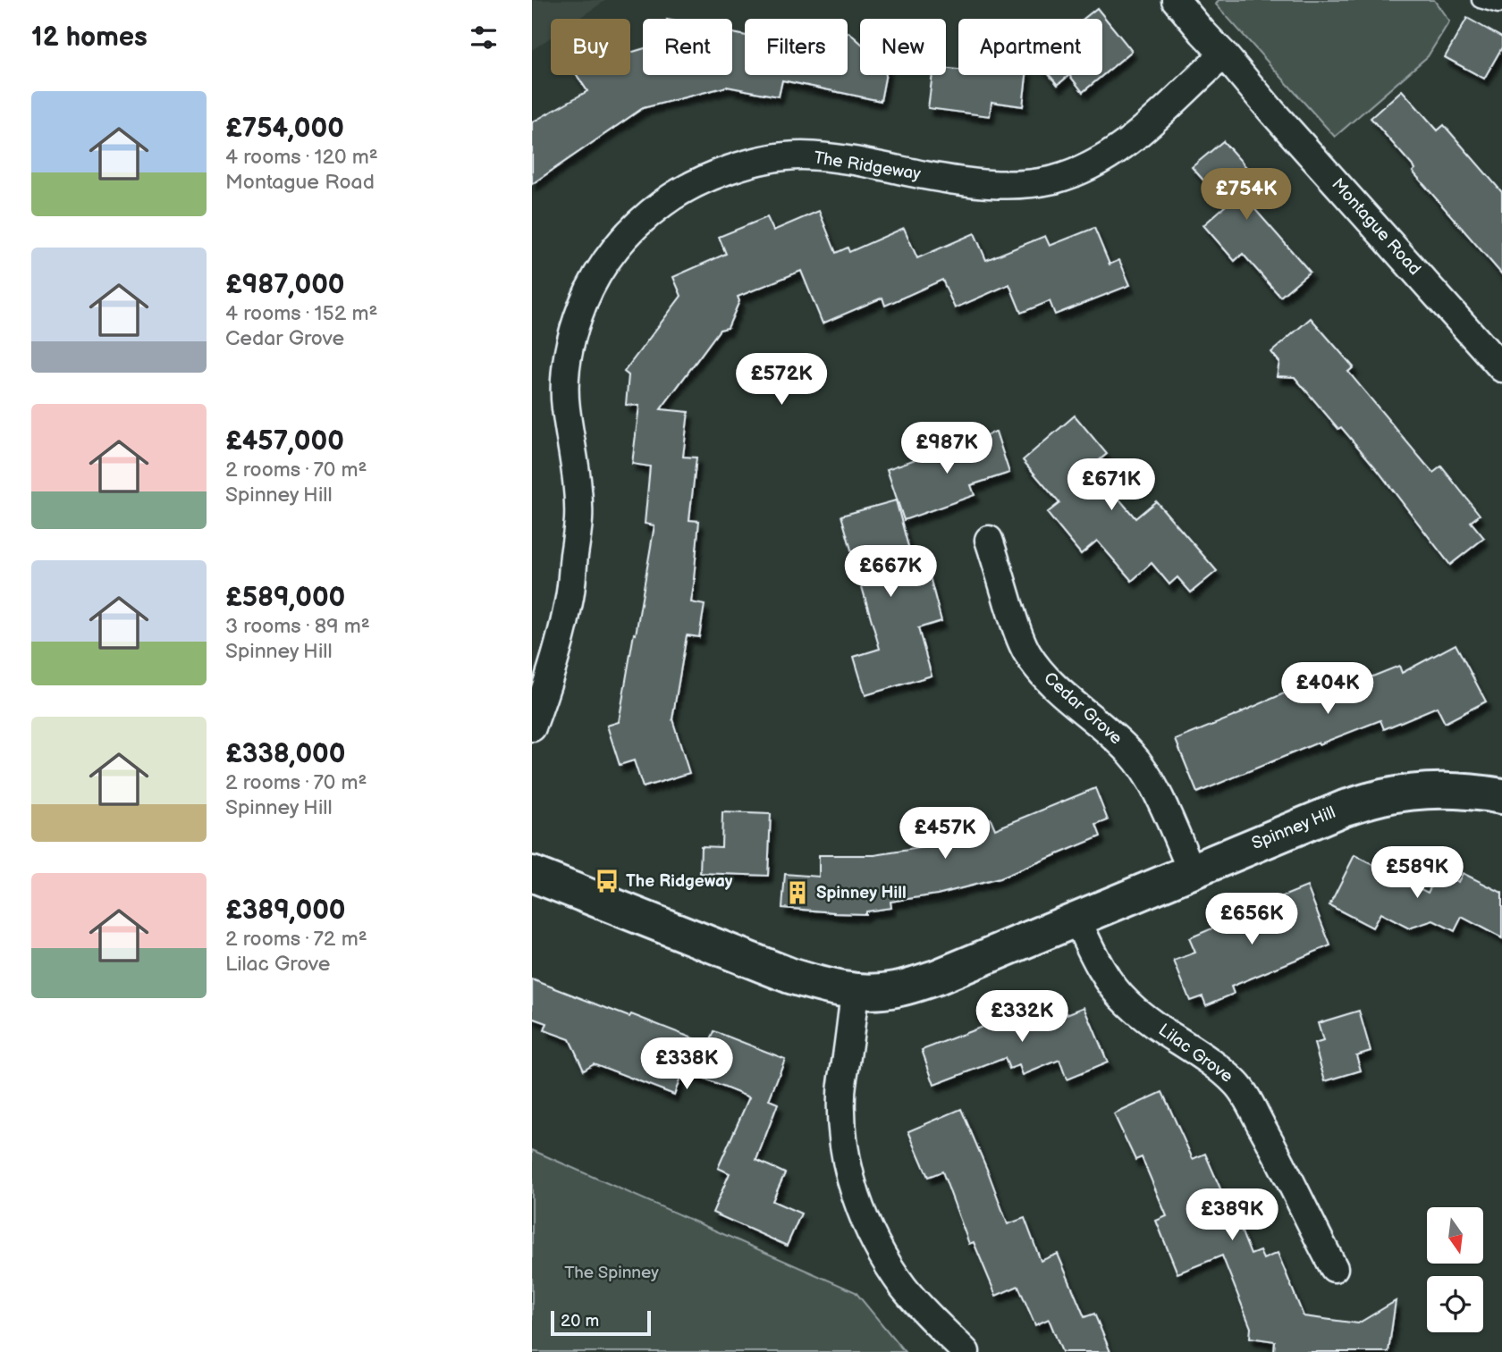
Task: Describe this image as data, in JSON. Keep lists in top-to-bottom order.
{
  "streets": {
    "street": [
      "The Ridgeway",
      "Montague Road",
      "Cedar Grove",
      "Spinney Hill",
      "Lilac Grove"
    ]
  },
  "crossings": [
    ["The Ridgeway", "Montague Road"],
    ["Cedar Grove", "Spinney Hill"],
    ["Spinney Hill", "Lilac Grove"]
  ],
  "parks": ["The Spinney"],
  "places": {
    "bus stop": ["The Ridgeway"],
    "building": ["Spinney Hill"]
  },
  "scale_bar": "20 m",
  "north": "bottom",
  "page": {
    "heading": "12 homes",
    "chip": [
      "Buy",
      "Rent",
      "Filters",
      "New",
      "Apartment"
    ],
    "list": [
      {
        "name": "£754,000",
        "note": "4 rooms · 120 m² · Montague Road"
      },
      {
        "name": "£987,000",
        "note": "4 rooms · 152 m² · Cedar Grove"
      },
      {
        "name": "£457,000",
        "note": "2 rooms · 70 m² · Spinney Hill"
      },
      {
        "name": "£589,000",
        "note": "3 rooms · 89 m² · Spinney Hill"
      },
      {
        "name": "£338,000",
        "note": "2 rooms · 70 m² · Spinney Hill"
      },
      {
        "name": "£389,000",
        "note": "2 rooms · 72 m² · Lilac Grove"
      }
    ],
    "price": [
      "£754K",
      "£572K",
      "£987K",
      "£671K",
      "£667K",
      "£404K",
      "£457K",
      "£589K",
      "£656K",
      "£332K",
      "£338K",
      "£389K"
    ],
    "scale": "20 m"
  }
}
